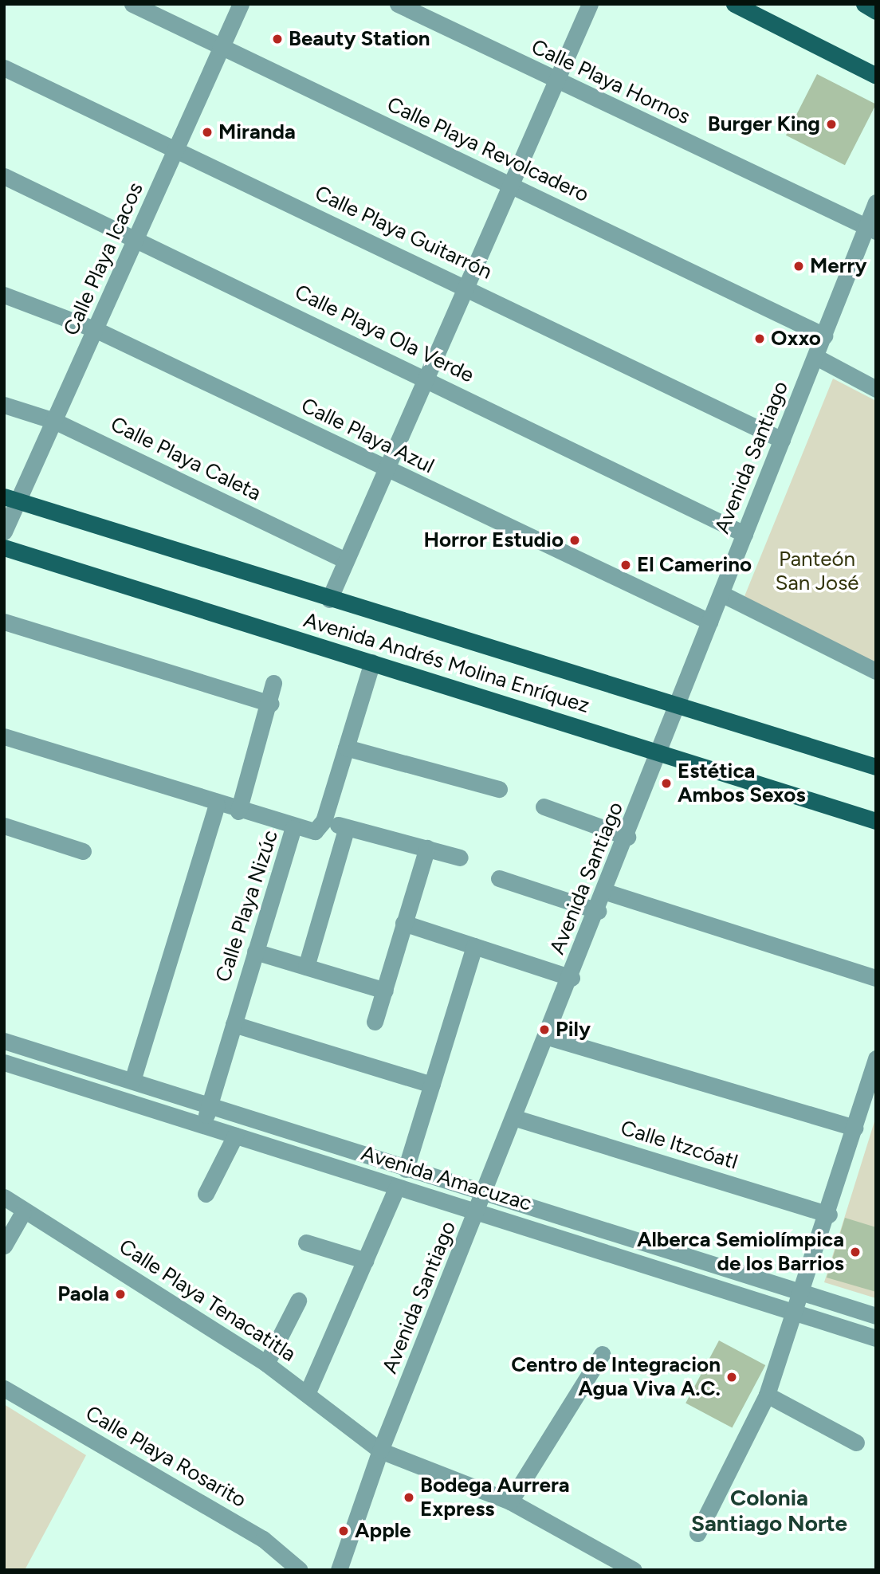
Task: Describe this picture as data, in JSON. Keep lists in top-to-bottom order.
{
  "streets": {
    "main road": ["Avenida Andrés Molina Enríquez"],
    "street": [
      "Calle Playa Hornos",
      "Calle Playa Revolcadero",
      "Calle Playa Guitarrón",
      "Calle Playa Icacos",
      "Calle Playa Ola Verde",
      "Calle Playa Azul",
      "Avenida Santiago",
      "Calle Playa Caleta",
      "Calle Playa Nizúc",
      "Calle Itzcóatl",
      "Avenida Amacuzac",
      "Calle Playa Tenacatitla",
      "Calle Playa Rosarito"
    ]
  },
  "crossings": [
    ["Calle Playa Hornos", "Avenida Santiago"],
    ["Calle Playa Revolcadero", "Calle Playa Icacos"],
    ["Calle Playa Revolcadero", "Avenida Santiago"],
    ["Calle Playa Guitarrón", "Calle Playa Icacos"],
    ["Calle Playa Guitarrón", "Avenida Santiago"],
    ["Calle Playa Icacos", "Calle Playa Ola Verde"],
    ["Calle Playa Icacos", "Calle Playa Azul"],
    ["Calle Playa Icacos", "Calle Playa Caleta"],
    ["Calle Playa Icacos", "Avenida Andrés Molina Enríquez"],
    ["Calle Playa Ola Verde", "Avenida Santiago"],
    ["Calle Playa Azul", "Avenida Santiago"],
    ["Avenida Santiago", "Avenida Andrés Molina Enríquez"],
    ["Avenida Santiago", "Calle Itzcóatl"],
    ["Avenida Santiago", "Avenida Amacuzac"],
    ["Avenida Santiago", "Calle Playa Tenacatitla"],
    ["Calle Playa Nizúc", "Avenida Amacuzac"]
  ],
  "districts": ["Colonia Santiago Norte"],
  "parks": ["Panteón San José"],
  "places": [
    "Beauty Station",
    "Burger King",
    "Miranda",
    "Merry",
    "Oxxo",
    "Horror Estudio",
    "El Camerino",
    "Estética Ambos Sexos",
    "Pily",
    "Alberca Semiolímpica de los Barrios",
    "Paola",
    "Centro de Integracion Agua Viva A.C.",
    "Bodega Aurrera Express",
    "Apple"
  ]
}
